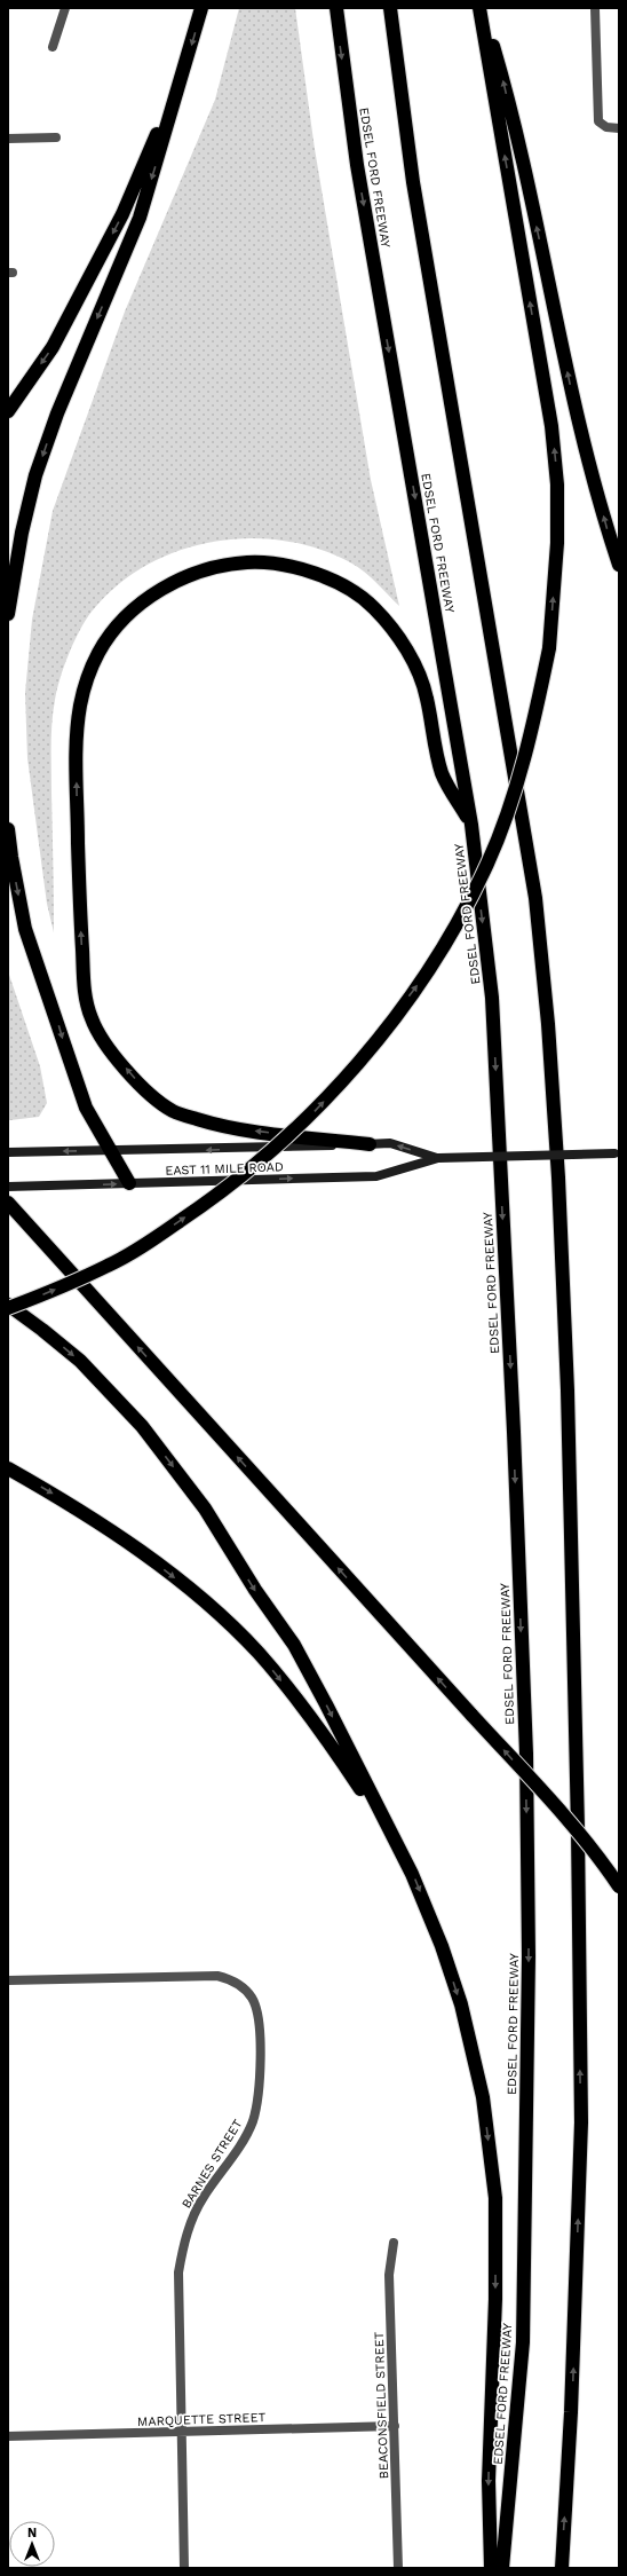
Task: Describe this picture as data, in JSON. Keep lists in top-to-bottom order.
{
  "streets": {
    "highway": ["EDSEL FORD FREEWAY"],
    "main road": ["EAST 11 MILE ROAD"],
    "street": ["BARNES STREET", "BEACONSFIELD STREET", "MARQUETTE STREET"]
  },
  "crossings": [
    ["BARNES STREET", "MARQUETTE STREET"],
    ["BEACONSFIELD STREET", "MARQUETTE STREET"]
  ],
  "north": "top"
}
